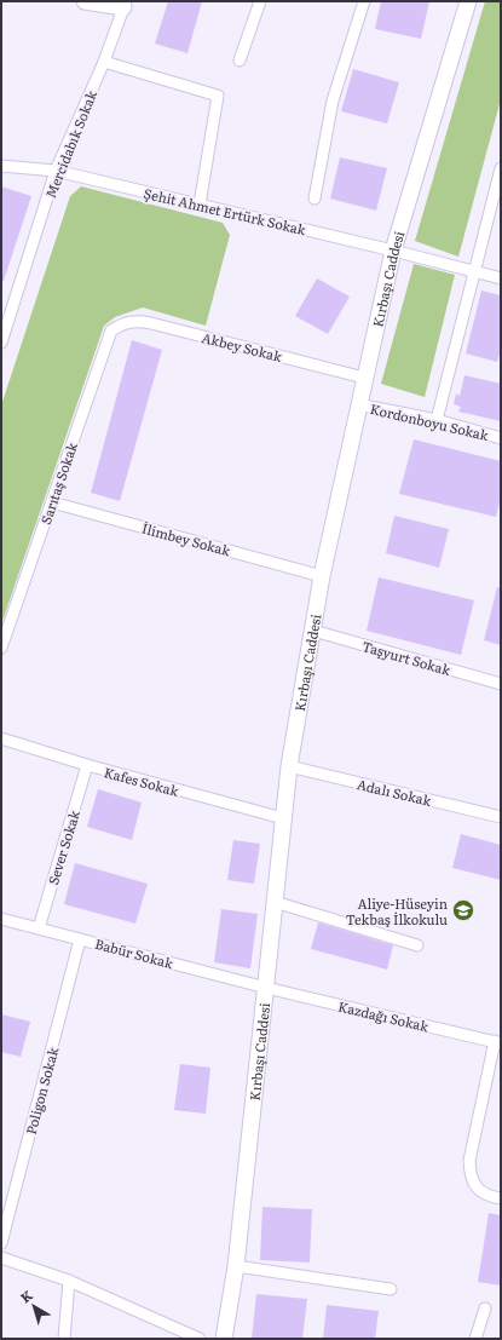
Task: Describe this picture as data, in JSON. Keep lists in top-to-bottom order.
{
  "streets": {
    "street": [
      "Mercidabık Sokak",
      "Şehit Ahmet Ertürk Sokak",
      "Kırbaşı Caddesi",
      "Akbey Sokak",
      "Kordonboyu Sokak",
      "Sarıtaş Sokak",
      "İlimbey Sokak",
      "Taşyurt Sokak",
      "Kafes Sokak",
      "Adalı Sokak",
      "Sever Sokak",
      "Babür Sokak",
      "Kazdağı Sokak",
      "Poligon Sokak"
    ]
  },
  "crossings": [
    ["Mercidabık Sokak", "Şehit Ahmet Ertürk Sokak"],
    ["Şehit Ahmet Ertürk Sokak", "Kırbaşı Caddesi"],
    ["Kırbaşı Caddesi", "Akbey Sokak"],
    ["Kırbaşı Caddesi", "Kordonboyu Sokak"],
    ["Kırbaşı Caddesi", "İlimbey Sokak"],
    ["Kırbaşı Caddesi", "Taşyurt Sokak"],
    ["Kırbaşı Caddesi", "Kafes Sokak"],
    ["Kırbaşı Caddesi", "Adalı Sokak"],
    ["Kırbaşı Caddesi", "Babür Sokak"],
    ["Kırbaşı Caddesi", "Kazdağı Sokak"],
    ["Akbey Sokak", "Sarıtaş Sokak"],
    ["Sarıtaş Sokak", "İlimbey Sokak"],
    ["Kafes Sokak", "Sever Sokak"],
    ["Sever Sokak", "Babür Sokak"],
    ["Babür Sokak", "Kazdağı Sokak"],
    ["Babür Sokak", "Poligon Sokak"]
  ],
  "places": {
    "school or university": ["Aliye-Hüseyin Tekbaş İlkokulu"]
  },
  "north": "top left"
}
